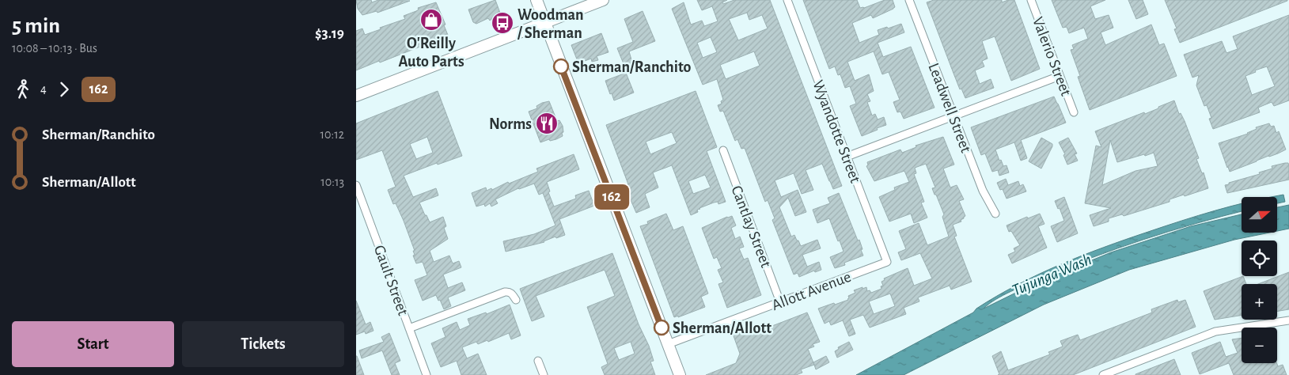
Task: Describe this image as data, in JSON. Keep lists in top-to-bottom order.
{
  "streets": {
    "street": [
      "Valerio Street",
      "Leadwell Street",
      "Wyandotte Street",
      "Cantlay Street",
      "Gault Street",
      "Allott Avenue"
    ]
  },
  "crossings": [
    ["Wyandotte Street", "Allott Avenue"],
    ["Cantlay Street", "Allott Avenue"]
  ],
  "water": ["Tujunga Wash"],
  "places": {
    "shop": ["O'Reilly Auto Parts"],
    "bus stop": ["Woodman / Sherman"],
    "other": ["Sherman/Ranchito", "Sherman/Allott"],
    "restaurant": ["Norms"]
  },
  "lines": ["bus line 162"],
  "north": "right",
  "page": {
    "heading": ["5 min", "10:08 – 10:13 · Bus", "$3.19"],
    "on_map": "162",
    "legs": ["4", "162"],
    "list": [
      {
        "name": "Sherman/Ranchito",
        "value": "10:12"
      },
      {
        "name": "Sherman/Allott",
        "value": "10:13"
      }
    ],
    "map_buttons": ["+", "−"],
    "buttons": ["Start", "Tickets"]
  }
}
